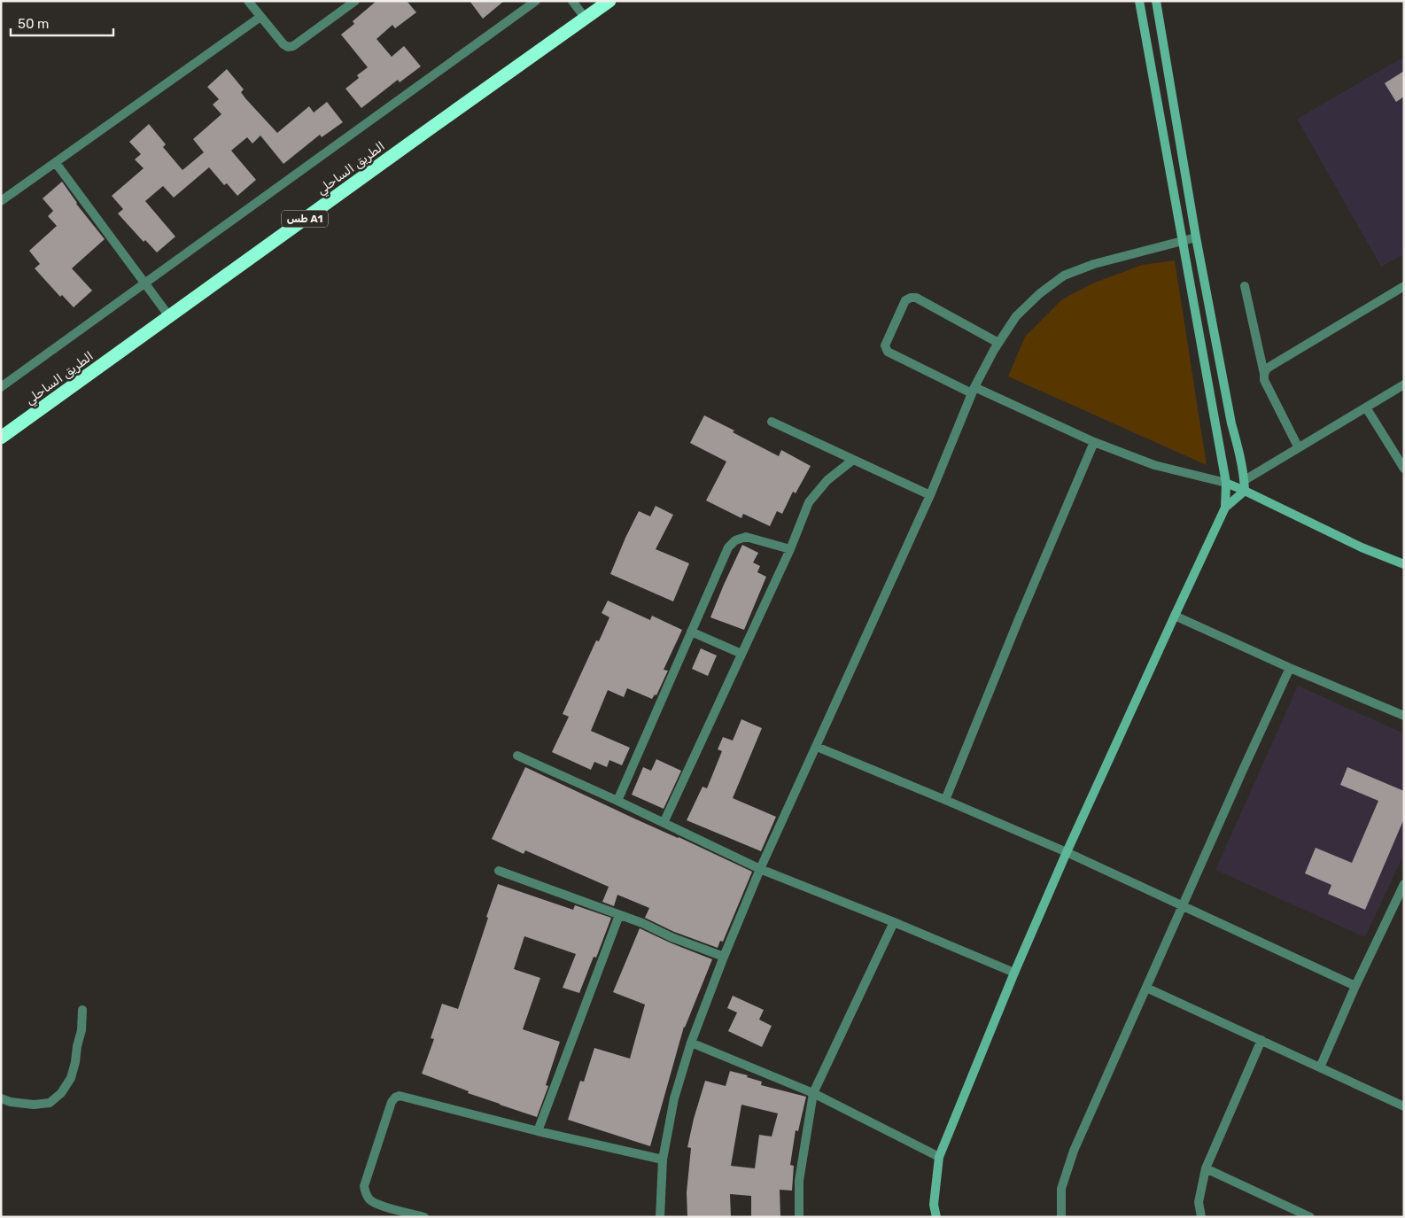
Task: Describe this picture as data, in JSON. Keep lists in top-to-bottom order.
{
  "streets": {
    "highway": ["الطريق الساحلي", "طس A1"]
  },
  "scale_bar": "50 m"
}
